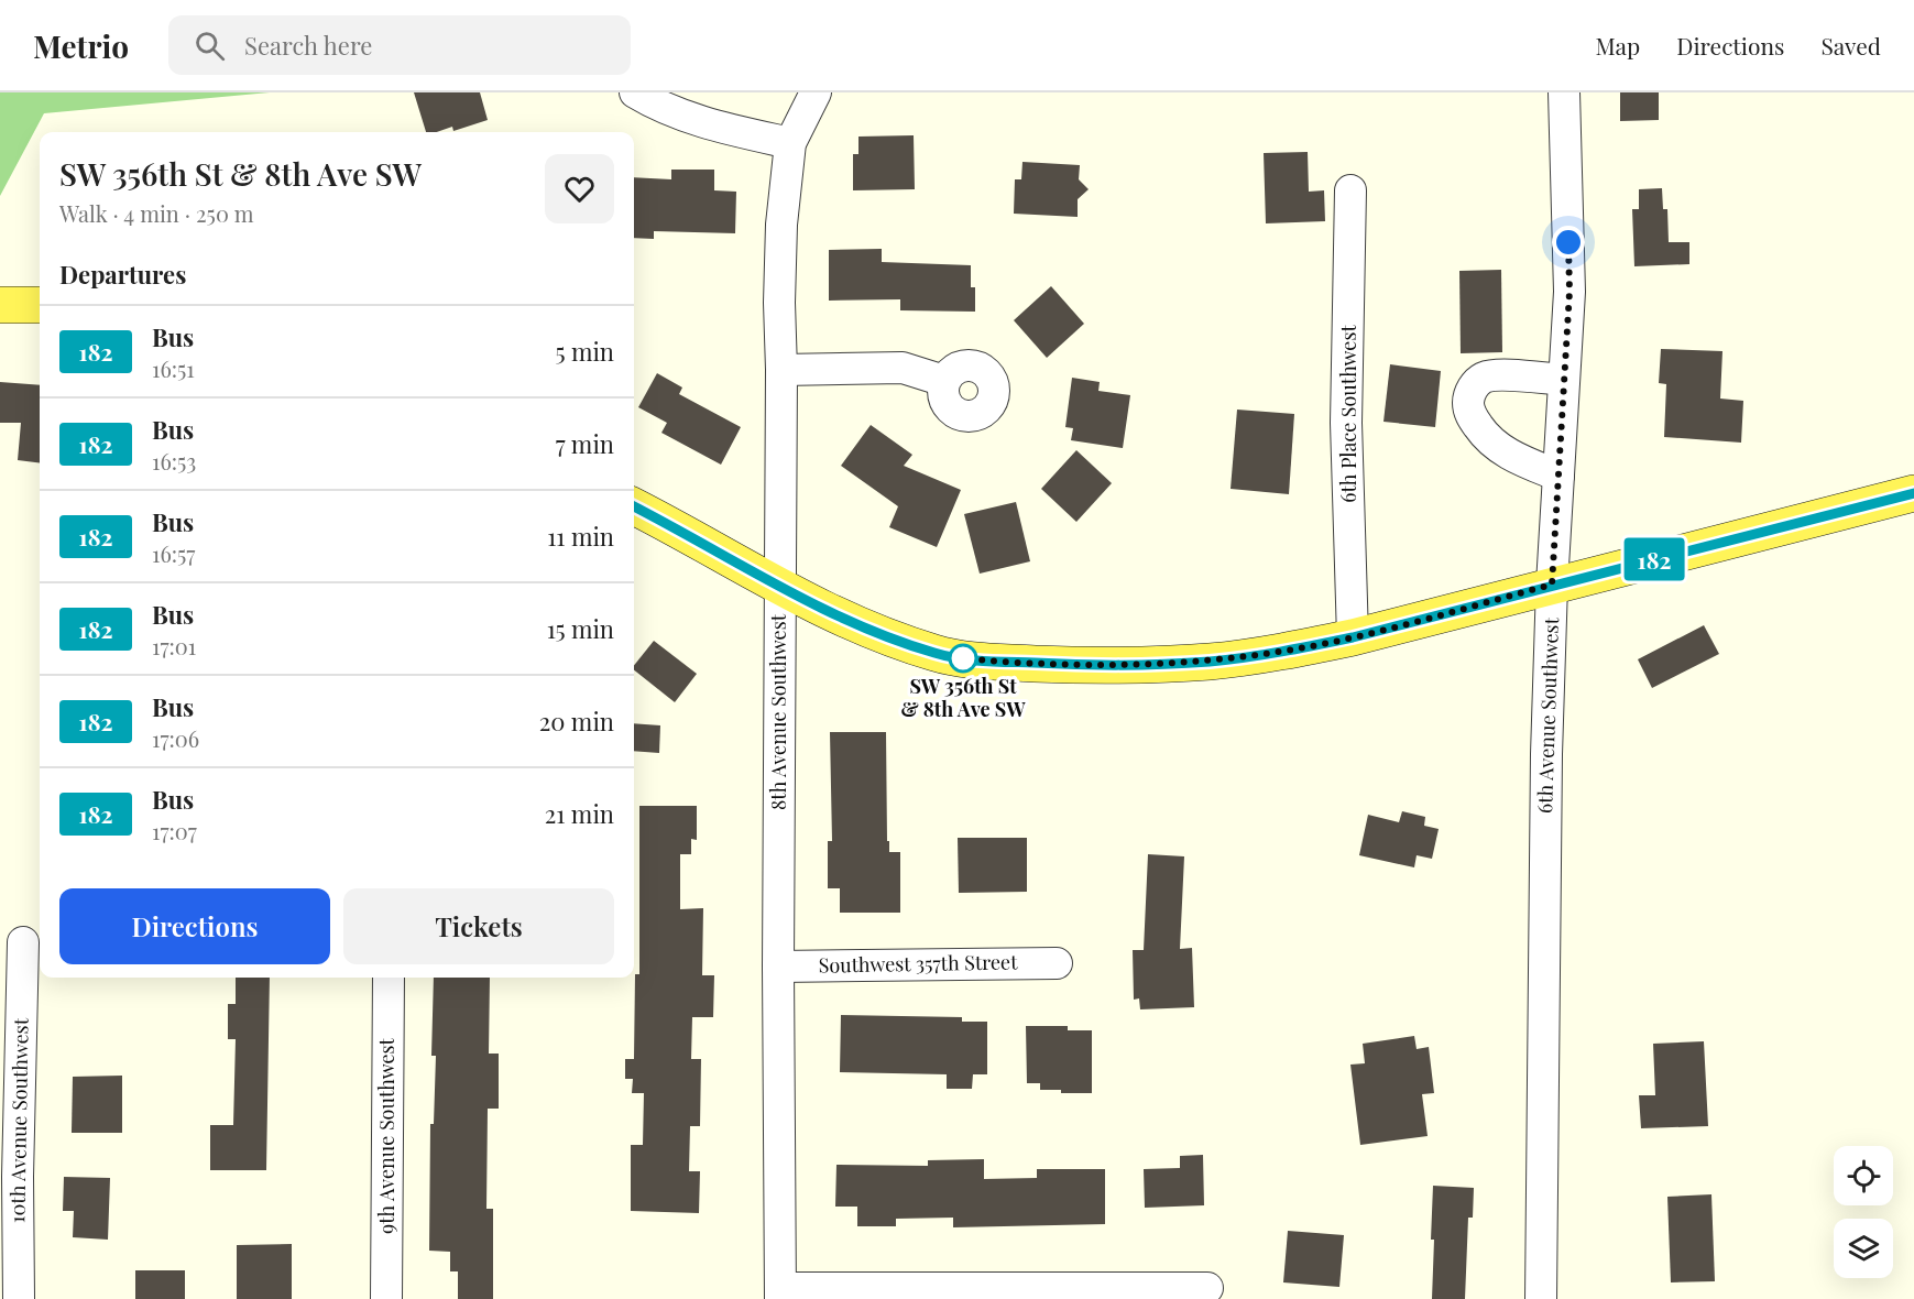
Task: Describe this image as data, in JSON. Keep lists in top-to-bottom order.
{
  "streets": {
    "street": [
      "6th Place Southwest",
      "8th Avenue Southwest",
      "6th Avenue Southwest",
      "Southwest 357th Street",
      "10th Avenue Southwest",
      "9th Avenue Southwest"
    ]
  },
  "crossings": [
    ["8th Avenue Southwest", "Southwest 357th Street"]
  ],
  "places": ["SW 356th St & 8th Ave SW"],
  "lines": ["bus line 182"],
  "page": {
    "header": "Metrio",
    "search": "Search here",
    "nav": ["Map", "Directions", "Saved"],
    "on_map": "182",
    "heading": [
      ["SW 356th St & 8th Ave SW", "Walk · 4 min · 250 m"],
      "Departures"
    ],
    "list": [
      {
        "mark": "182",
        "name": "Bus",
        "note": "16:51",
        "value": "5 min"
      },
      {
        "mark": "182",
        "name": "Bus",
        "note": "16:53",
        "value": "7 min"
      },
      {
        "mark": "182",
        "name": "Bus",
        "note": "16:57",
        "value": "11 min"
      },
      {
        "mark": "182",
        "name": "Bus",
        "note": "17:01",
        "value": "15 min"
      },
      {
        "mark": "182",
        "name": "Bus",
        "note": "17:06",
        "value": "20 min"
      },
      {
        "mark": "182",
        "name": "Bus",
        "note": "17:07",
        "value": "21 min"
      }
    ],
    "buttons": ["Directions", "Tickets"]
  }
}
